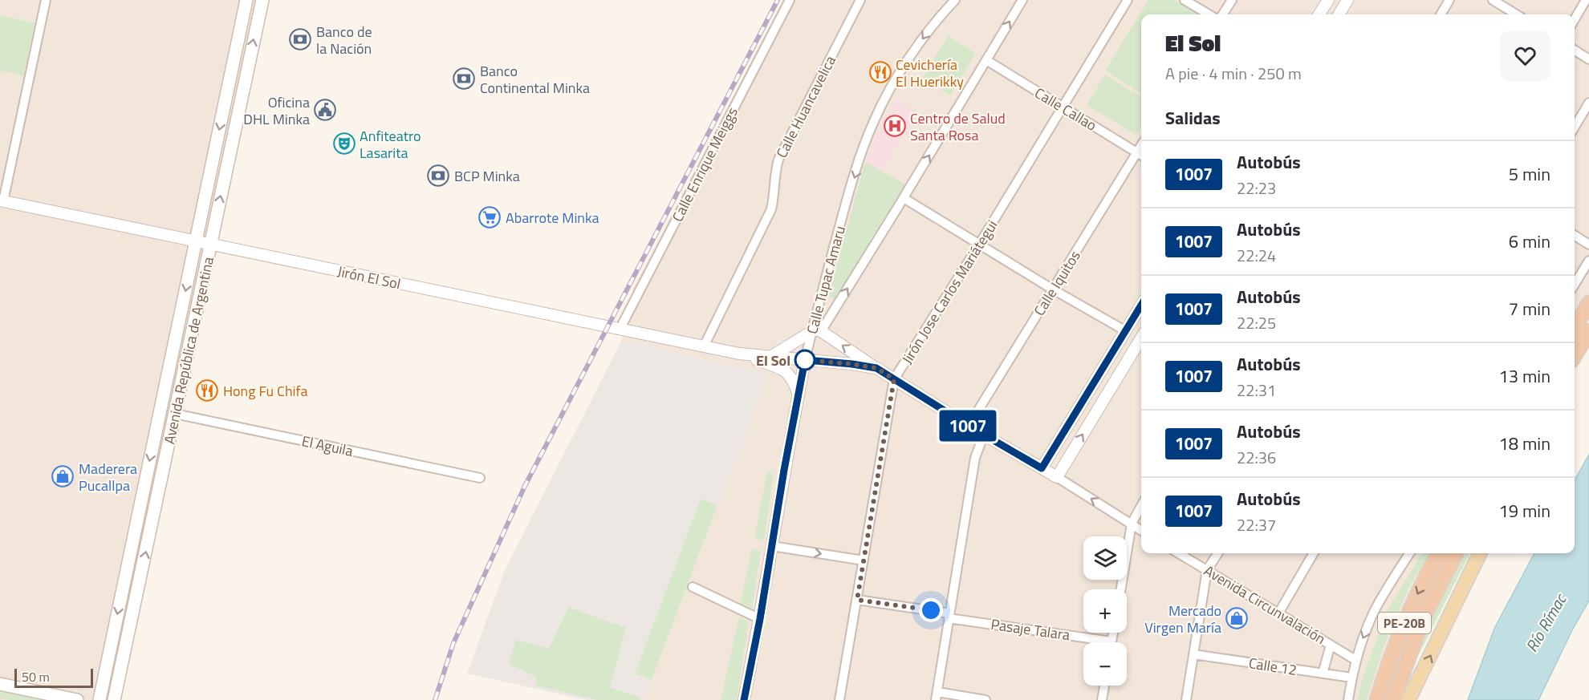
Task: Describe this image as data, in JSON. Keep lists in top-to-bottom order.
{
  "streets": {
    "highway": ["PE-20B"],
    "main road": ["Avenida República de Argentina"],
    "street": [
      "Calle Huancavelica",
      "Calle Callao",
      "Calle Enrique Meiggs",
      "Jirón El Sol",
      "Calle Tupac Amaru",
      "Calle Iquitos",
      "Jirón Jose Carlos Mariátegui",
      "El Aguila",
      "Avenida Circunvalación",
      "Pasaje Talara",
      "Calle 12"
    ]
  },
  "crossings": [
    ["Calle Huancavelica", "Jirón El Sol"],
    ["Calle Callao", "Calle Tupac Amaru"],
    ["Calle Callao", "Calle Iquitos"],
    ["Calle Callao", "Jirón Jose Carlos Mariátegui"],
    ["Calle Enrique Meiggs", "Jirón El Sol"],
    ["Jirón El Sol", "Calle Tupac Amaru"],
    ["Jirón El Sol", "Avenida República de Argentina"],
    ["Jirón Jose Carlos Mariátegui", "Pasaje Talara"],
    ["Avenida República de Argentina", "El Aguila"]
  ],
  "water": ["Río Rímac"],
  "places": {
    "bank": ["Banco de la Nación", "Banco Continental Minka", "BCP Minka"],
    "restaurant": ["Cevichería El Huerikky", "Hong Fu Chifa"],
    "public building": ["Oficina DHL Minka"],
    "hospital": ["Centro de Salud Santa Rosa"],
    "theatre": ["Anfiteatro Lasarita"],
    "supermarket": ["Abarrote Minka"],
    "other": ["El Sol"],
    "shop": ["Maderera Pucallpa", "Mercado Virgen María"]
  },
  "lines": ["bus line 1007"],
  "scale_bar": "50 m",
  "page": {
    "on_map": "1007",
    "heading": [
      ["El Sol", "A pie · 4 min · 250 m"],
      "Salidas"
    ],
    "list": [
      {
        "mark": "1007",
        "name": "Autobús",
        "note": "22:23",
        "value": "5 min"
      },
      {
        "mark": "1007",
        "name": "Autobús",
        "note": "22:24",
        "value": "6 min"
      },
      {
        "mark": "1007",
        "name": "Autobús",
        "note": "22:25",
        "value": "7 min"
      },
      {
        "mark": "1007",
        "name": "Autobús",
        "note": "22:31",
        "value": "13 min"
      },
      {
        "mark": "1007",
        "name": "Autobús",
        "note": "22:36",
        "value": "18 min"
      },
      {
        "mark": "1007",
        "name": "Autobús",
        "note": "22:37",
        "value": "19 min"
      }
    ],
    "map_buttons": ["+", "−"],
    "scale": "50 m"
  }
}
